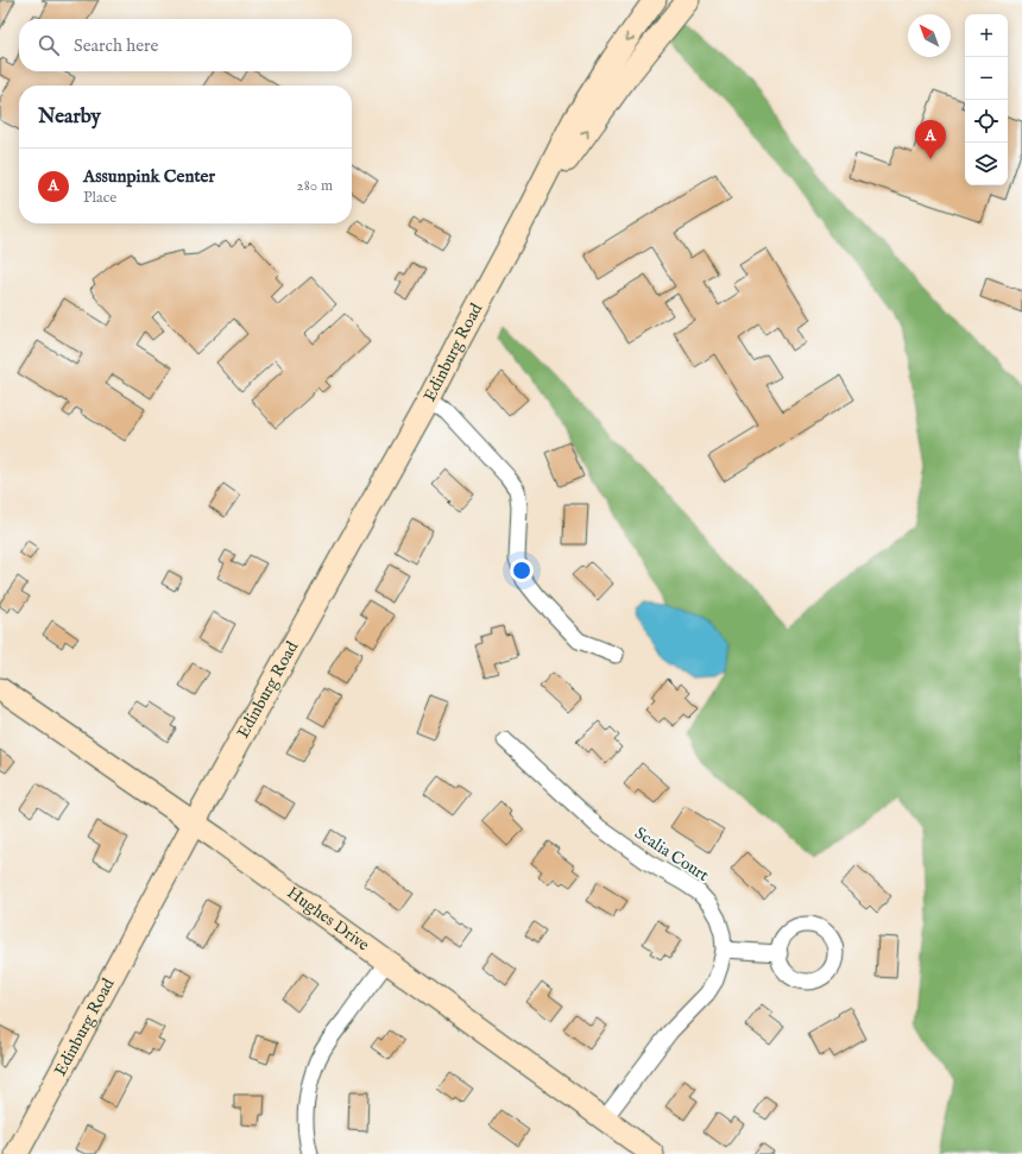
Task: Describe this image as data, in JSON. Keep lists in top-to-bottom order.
{
  "streets": {
    "main road": ["Edinburg Road", "Hughes Drive"],
    "street": ["Scalia Court"]
  },
  "crossings": [
    ["Edinburg Road", "Hughes Drive"],
    ["Scalia Court", "Hughes Drive"]
  ],
  "north": "top left",
  "page": {
    "map_buttons": ["+", "−"],
    "search": "Search here",
    "heading": "Nearby",
    "pins": "A",
    "list": [
      {
        "mark": "A",
        "name": "Assunpink Center",
        "note": "Place",
        "value": "280 m"
      }
    ]
  }
}
